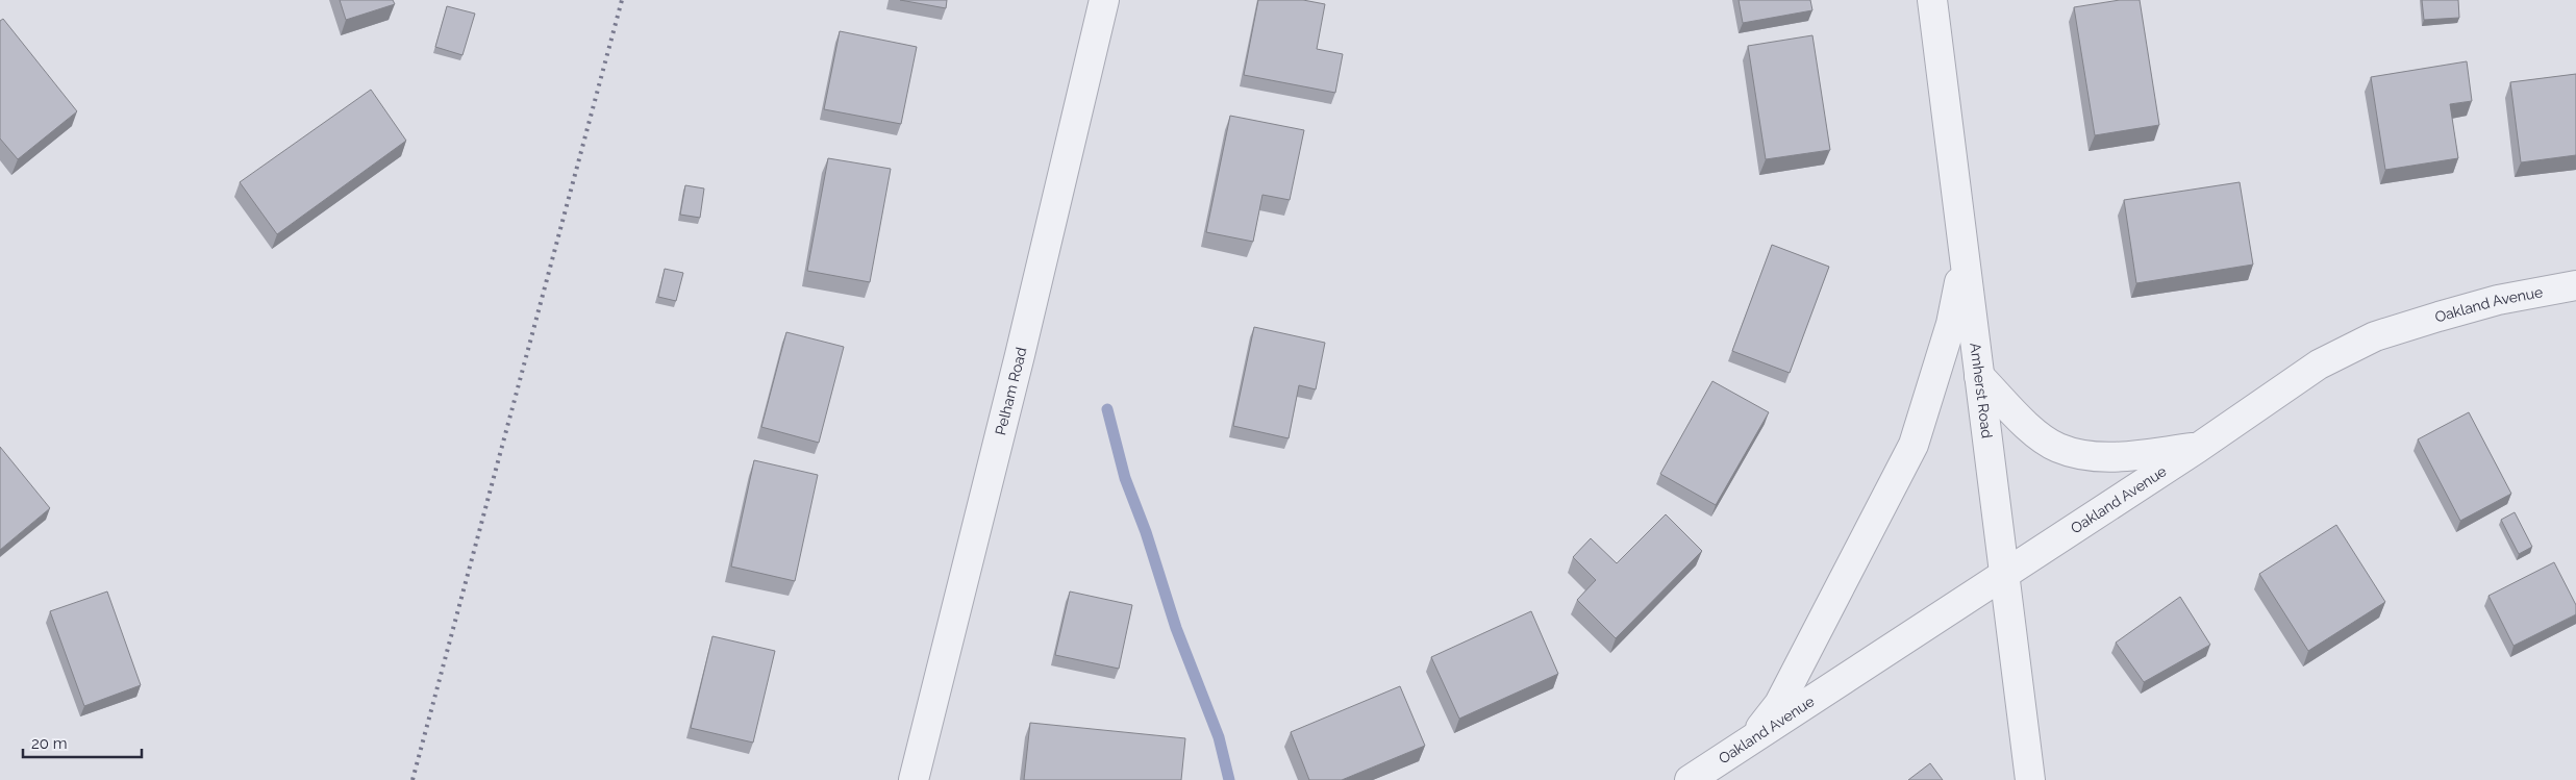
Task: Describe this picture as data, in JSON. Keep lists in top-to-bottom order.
{
  "streets": {
    "street": ["Oakland Avenue", "Pelham Road", "Amherst Road"]
  },
  "crossings": [
    ["Oakland Avenue", "Amherst Road"]
  ],
  "scale_bar": "20 m"
}
